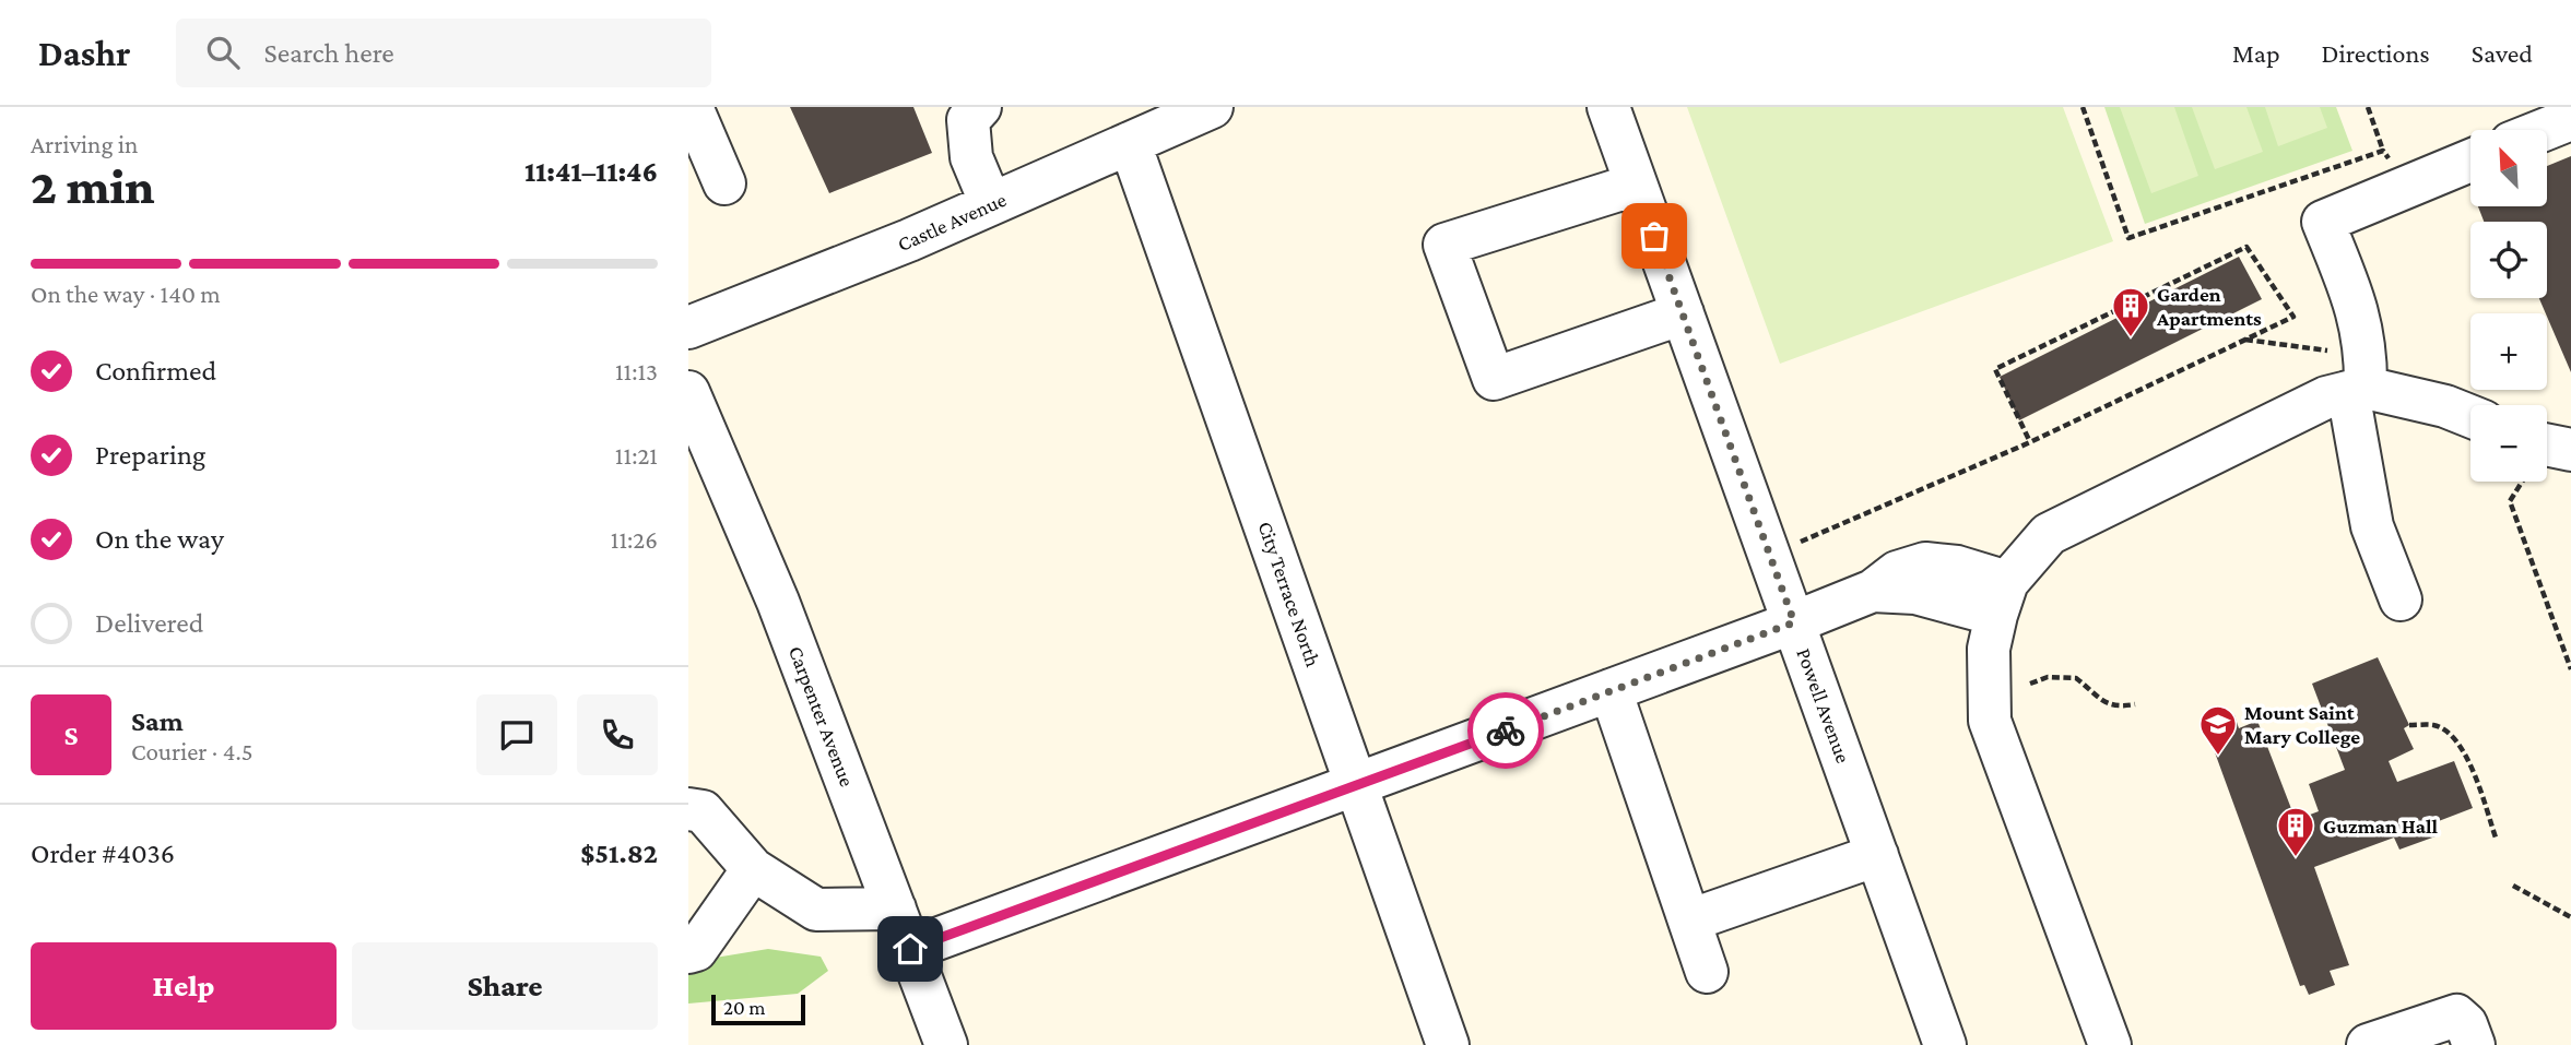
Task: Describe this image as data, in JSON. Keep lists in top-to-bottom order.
{
  "streets": {
    "street": [
      "Castle Avenue",
      "City Terrace North",
      "Powell Avenue",
      "Carpenter Avenue"
    ]
  },
  "crossings": [
    ["Castle Avenue", "City Terrace North"]
  ],
  "places": {
    "building": ["Garden Apartments", "Guzman Hall"],
    "school or university": ["Mount Saint Mary College"]
  },
  "scale_bar": "20 m",
  "north": "top left",
  "page": {
    "header": "Dashr",
    "search": "Search here",
    "nav": ["Map", "Directions", "Saved"],
    "heading": ["2 min", "Arriving in", "11:41–11:46"],
    "panel": [
      "Sam",
      "Courier · 4.5",
      "Order #4036",
      "$51.82"
    ],
    "map_buttons": ["+", "−"],
    "bar": "On the way · 140 m",
    "list": [
      ["Confirmed", "11:13"],
      ["Preparing", "11:21"],
      ["On the way", "11:26"],
      "Delivered"
    ],
    "round": "S",
    "buttons": ["Help", "Share"],
    "scale": "20 m"
  }
}
